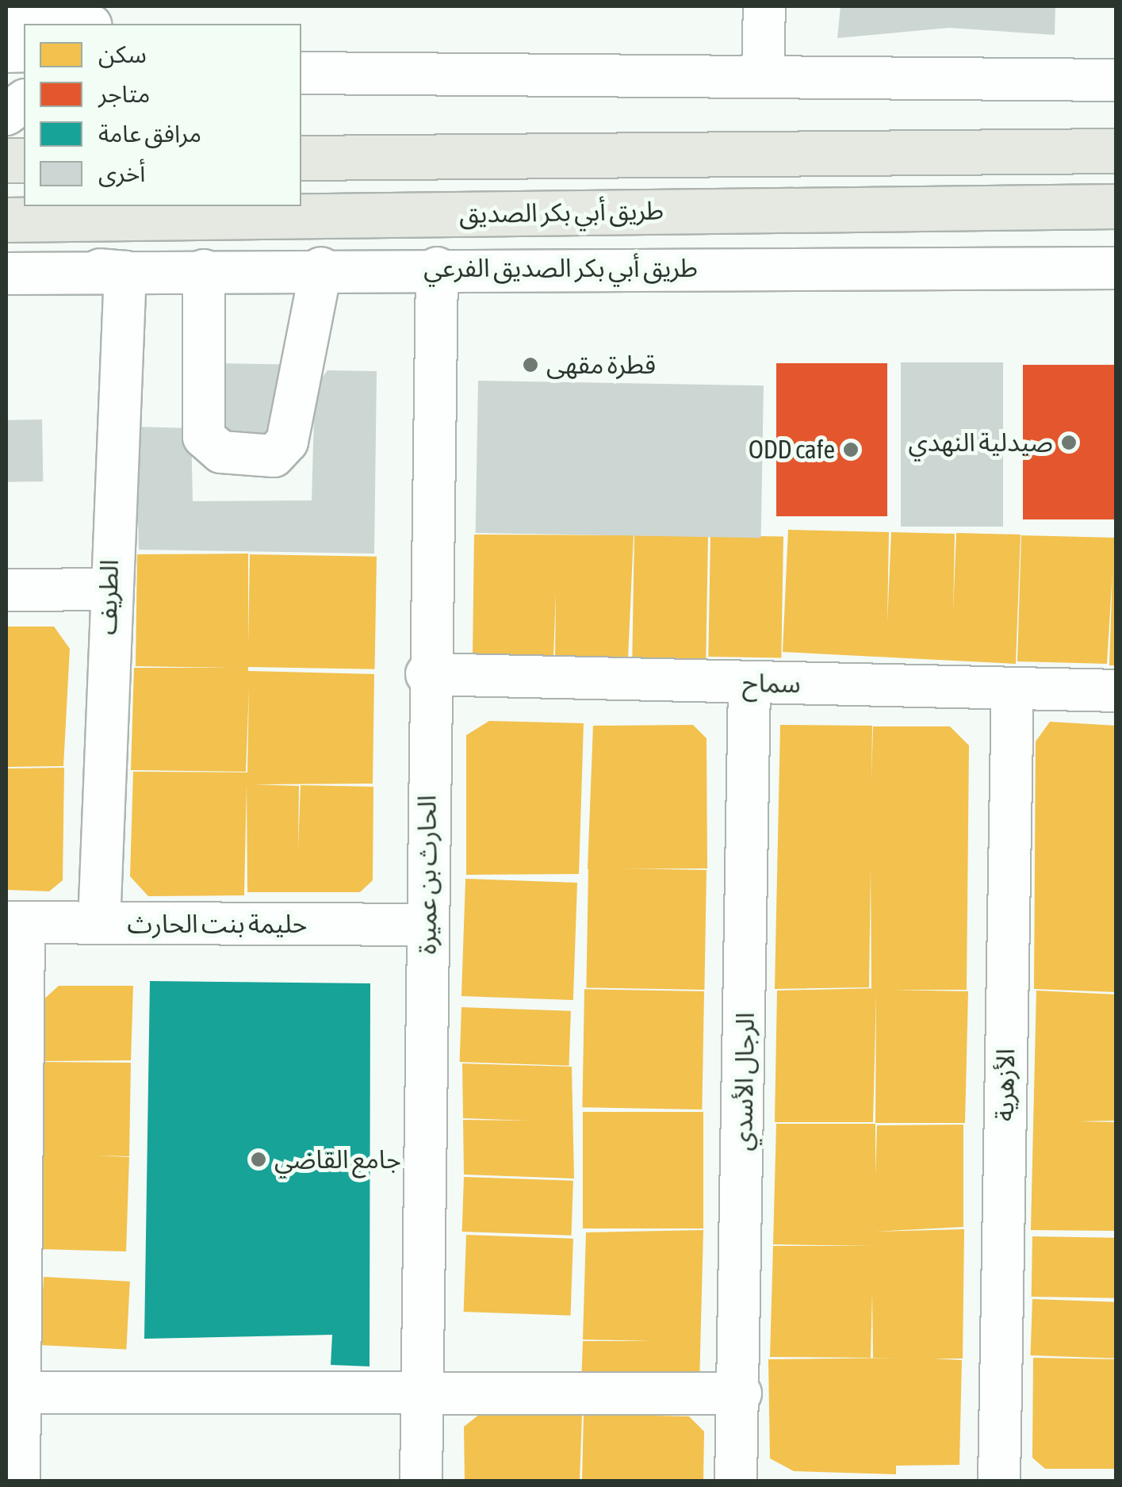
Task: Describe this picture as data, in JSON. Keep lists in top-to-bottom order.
{
  "streets": {
    "main road": ["طريق أبي بكر الصديق"],
    "street": [
      "طريق أبي بكر الصديق الفرعي",
      "الطريف",
      "سماح",
      "الحارث بن عميرة",
      "حليمة بنت الحارث",
      "الرجال الأسدي",
      "الأزهرية"
    ]
  },
  "crossings": [
    ["طريق أبي بكر الصديق الفرعي", "الطريف"],
    ["طريق أبي بكر الصديق الفرعي", "الحارث بن عميرة"],
    ["الطريف", "حليمة بنت الحارث"],
    ["سماح", "الحارث بن عميرة"],
    ["سماح", "الرجال الأسدي"],
    ["سماح", "الأزهرية"],
    ["الحارث بن عميرة", "حليمة بنت الحارث"]
  ],
  "places": [
    "قطرة مقهى",
    "صيدلية النهدي",
    "ODD cafe",
    "جامع القاضي"
  ],
  "legend": [
    "سكن",
    "متاجر",
    "مرافق عامة",
    "أخرى"
  ]
}
